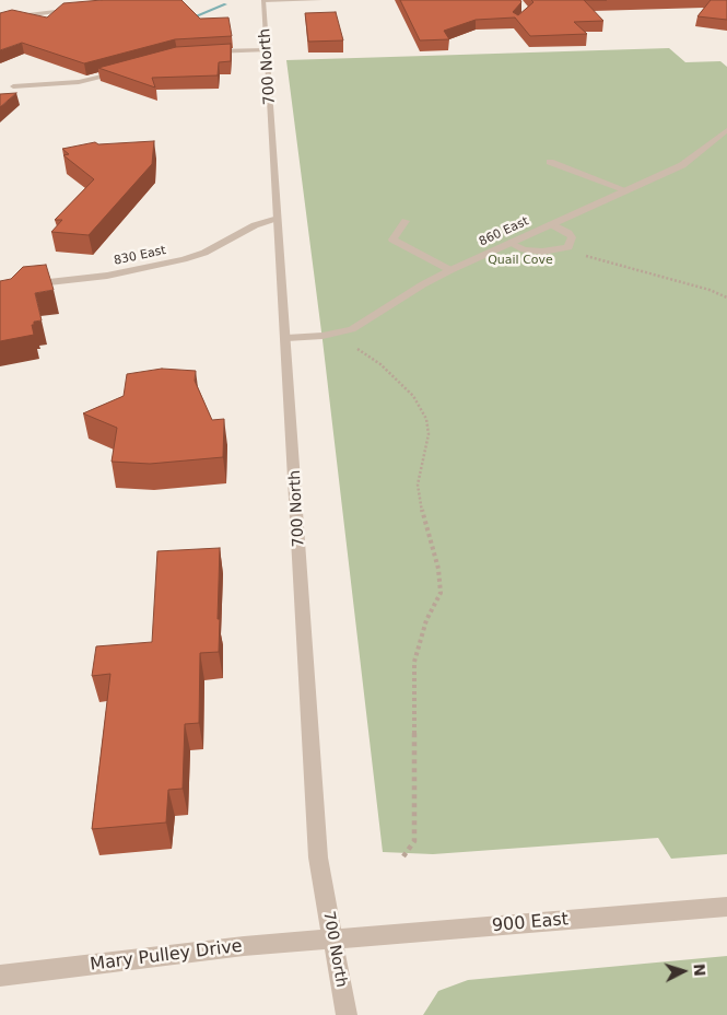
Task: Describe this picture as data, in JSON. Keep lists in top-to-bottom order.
{
  "streets": {
    "street": [
      "700 North",
      "860 East",
      "830 East",
      "900 East",
      "Mary Pulley Drive"
    ]
  },
  "crossings": [
    ["700 North", "860 East"],
    ["700 North", "830 East"],
    ["700 North", "900 East"],
    ["700 North", "Mary Pulley Drive"],
    ["900 East", "Mary Pulley Drive"]
  ],
  "parks": ["Quail Cove"],
  "north": "right"
}
